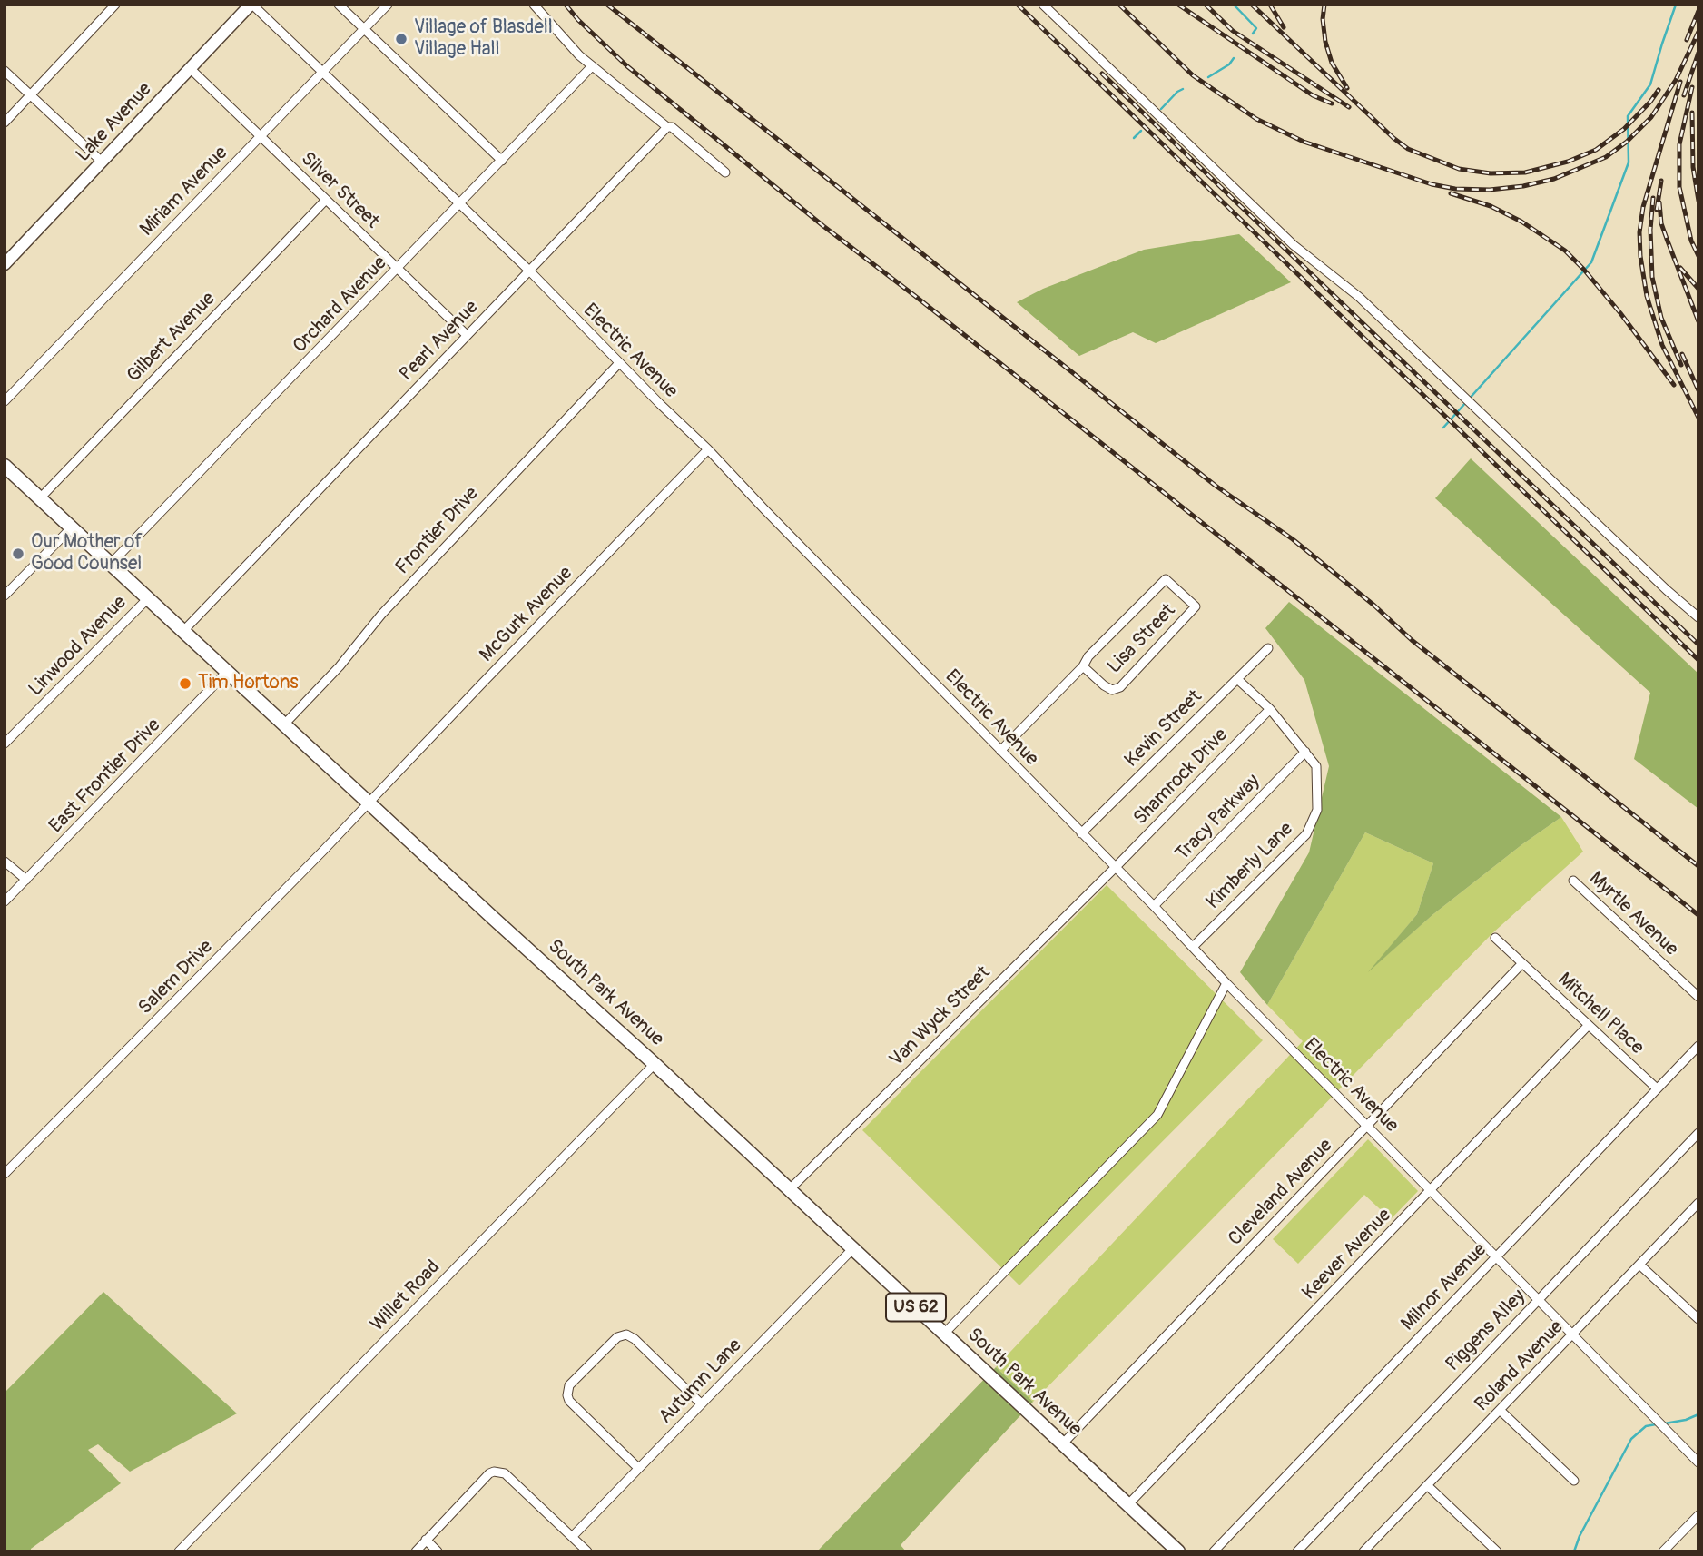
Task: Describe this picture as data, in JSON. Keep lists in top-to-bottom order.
{
  "streets": {
    "main road": ["South Park Avenue", "US 62"],
    "street": [
      "Lake Avenue",
      "Silver Street",
      "Miriam Avenue",
      "Orchard Avenue",
      "Gilbert Avenue",
      "Pearl Avenue",
      "Electric Avenue",
      "Frontier Drive",
      "McGurk Avenue",
      "Lisa Street",
      "Linwood Avenue",
      "Kevin Street",
      "East Frontier Drive",
      "Shamrock Drive",
      "Tracy Parkway",
      "Kimberly Lane",
      "Myrtle Avenue",
      "Salem Drive",
      "Mitchell Place",
      "Van Wyck Street",
      "Cleveland Avenue",
      "Keever Avenue",
      "Milnor Avenue",
      "Willet Road",
      "Piggens Alley",
      "Roland Avenue",
      "Autumn Lane"
    ]
  },
  "crossings": [
    ["Lake Avenue", "Silver Street"],
    ["Lake Avenue", "Electric Avenue"],
    ["Silver Street", "Miriam Avenue"],
    ["Silver Street", "Orchard Avenue"],
    ["Silver Street", "Gilbert Avenue"],
    ["Silver Street", "Pearl Avenue"],
    ["Miriam Avenue", "Electric Avenue"],
    ["Orchard Avenue", "Electric Avenue"],
    ["Orchard Avenue", "South Park Avenue"],
    ["Gilbert Avenue", "South Park Avenue"],
    ["Pearl Avenue", "Electric Avenue"],
    ["Pearl Avenue", "South Park Avenue"],
    ["Electric Avenue", "Frontier Drive"],
    ["Electric Avenue", "McGurk Avenue"],
    ["Electric Avenue", "Kevin Street"],
    ["Electric Avenue", "Shamrock Drive"],
    ["Electric Avenue", "Tracy Parkway"],
    ["Electric Avenue", "Kimberly Lane"],
    ["Electric Avenue", "Van Wyck Street"],
    ["Electric Avenue", "Cleveland Avenue"],
    ["Electric Avenue", "Keever Avenue"],
    ["Electric Avenue", "Milnor Avenue"],
    ["Electric Avenue", "Piggens Alley"],
    ["Electric Avenue", "Roland Avenue"],
    ["Frontier Drive", "South Park Avenue"],
    ["McGurk Avenue", "Salem Drive"],
    ["McGurk Avenue", "South Park Avenue"],
    ["Linwood Avenue", "South Park Avenue"],
    ["Kevin Street", "Kimberly Lane"],
    ["East Frontier Drive", "South Park Avenue"],
    ["Shamrock Drive", "Kimberly Lane"],
    ["Shamrock Drive", "Van Wyck Street"],
    ["Tracy Parkway", "Kimberly Lane"],
    ["Salem Drive", "South Park Avenue"],
    ["South Park Avenue", "Van Wyck Street"],
    ["South Park Avenue", "Cleveland Avenue"],
    ["South Park Avenue", "Keever Avenue"],
    ["South Park Avenue", "Willet Road"],
    ["South Park Avenue", "Autumn Lane"],
    ["Mitchell Place", "Cleveland Avenue"],
    ["Mitchell Place", "Keever Avenue"],
    ["Mitchell Place", "Milnor Avenue"]
  ],
  "places": ["Village of Blasdell Village Hall", "Our Mother of Good Counsel", "Tim Hortons"]
}
